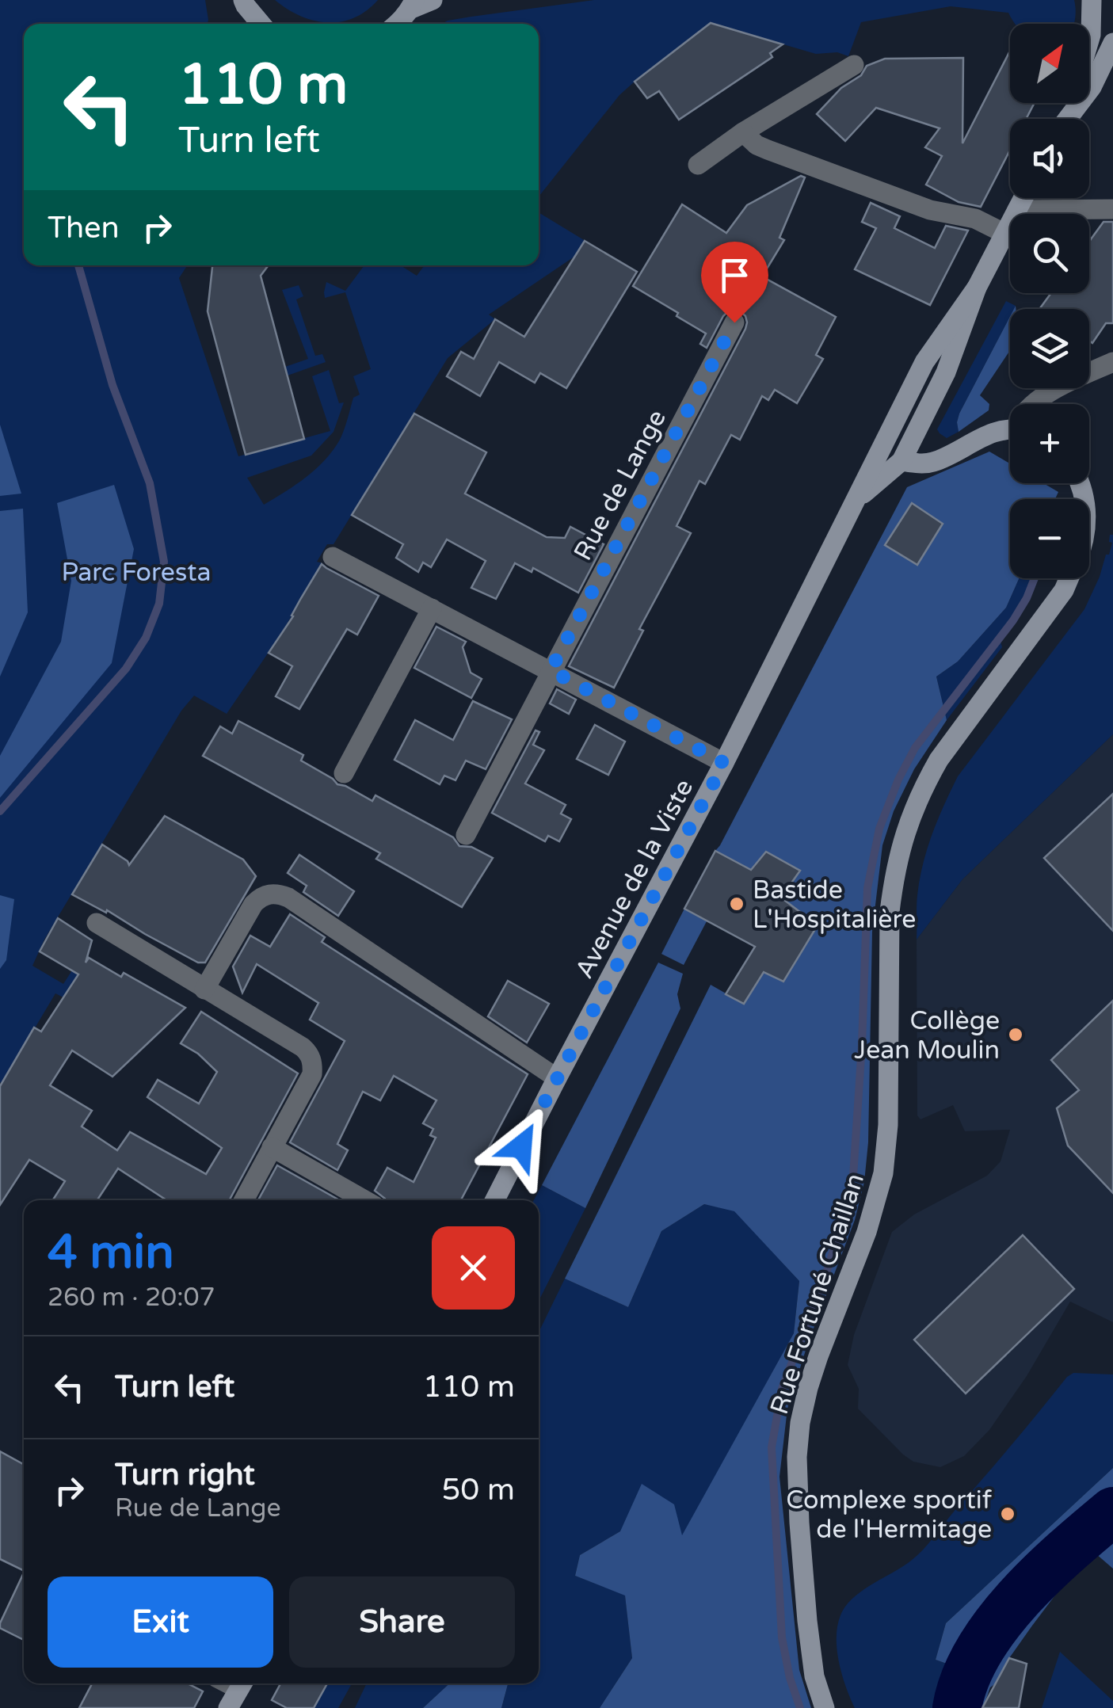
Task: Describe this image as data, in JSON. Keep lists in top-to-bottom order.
{
  "streets": {
    "street": ["Rue de Lange", "Avenue de la Viste", "Rue Fortuné Chaillan"]
  },
  "parks": ["Parc Foresta"],
  "places": ["Bastide L'Hospitalière", "Collège Jean Moulin", "Complexe sportif de l'Hermitage"],
  "north": "top right",
  "page": {
    "map_buttons": ["+", "−"],
    "turn": ["110 m", "Turn left"],
    "then": "Then",
    "heading": ["4 min", "260 m · 20:07"],
    "list": [
      {
        "name": "Turn left",
        "value": "110 m"
      },
      {
        "name": "Turn right",
        "note": "Rue de Lange",
        "value": "50 m"
      }
    ],
    "buttons": ["Exit", "Share"]
  }
}
